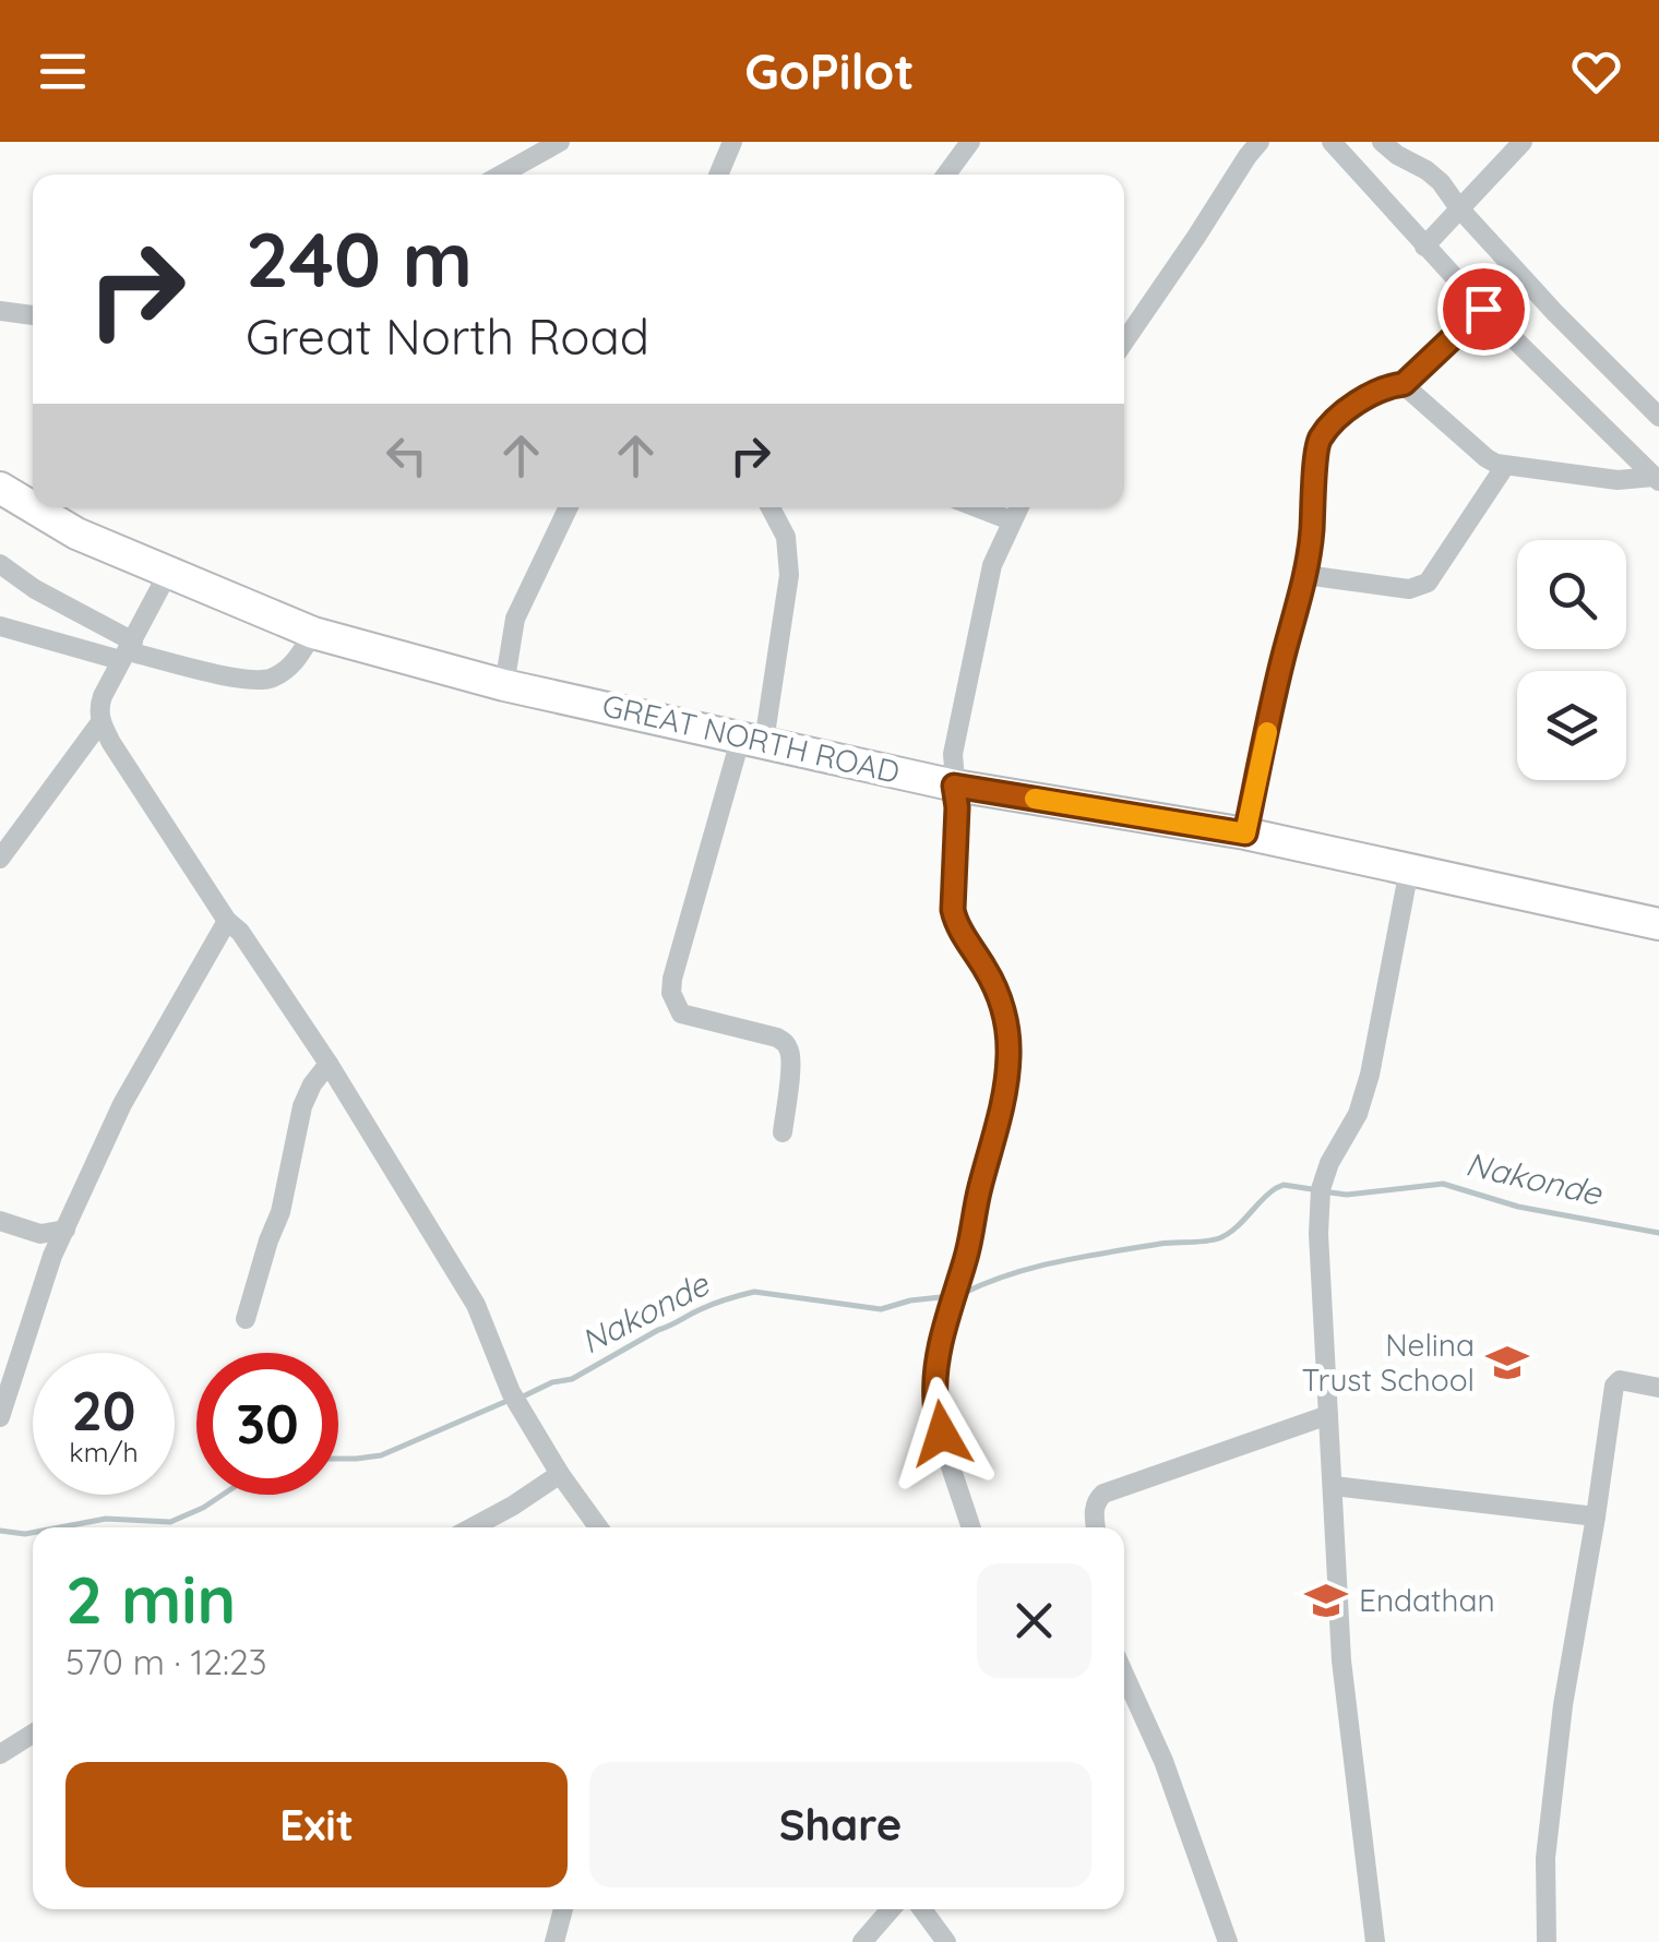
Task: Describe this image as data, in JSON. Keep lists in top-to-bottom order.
{
  "streets": {
    "highway": ["GREAT NORTH ROAD"]
  },
  "water": ["Nakonde"],
  "places": {
    "school or university": ["Nelina Trust School", "Endathan"]
  },
  "page": {
    "header": "GoPilot",
    "turn": ["240 m", "Great North Road"],
    "speed": "20 km/h",
    "limit": "30",
    "heading": ["2 min", "570 m · 12:23"],
    "buttons": ["Exit", "Share"]
  }
}
